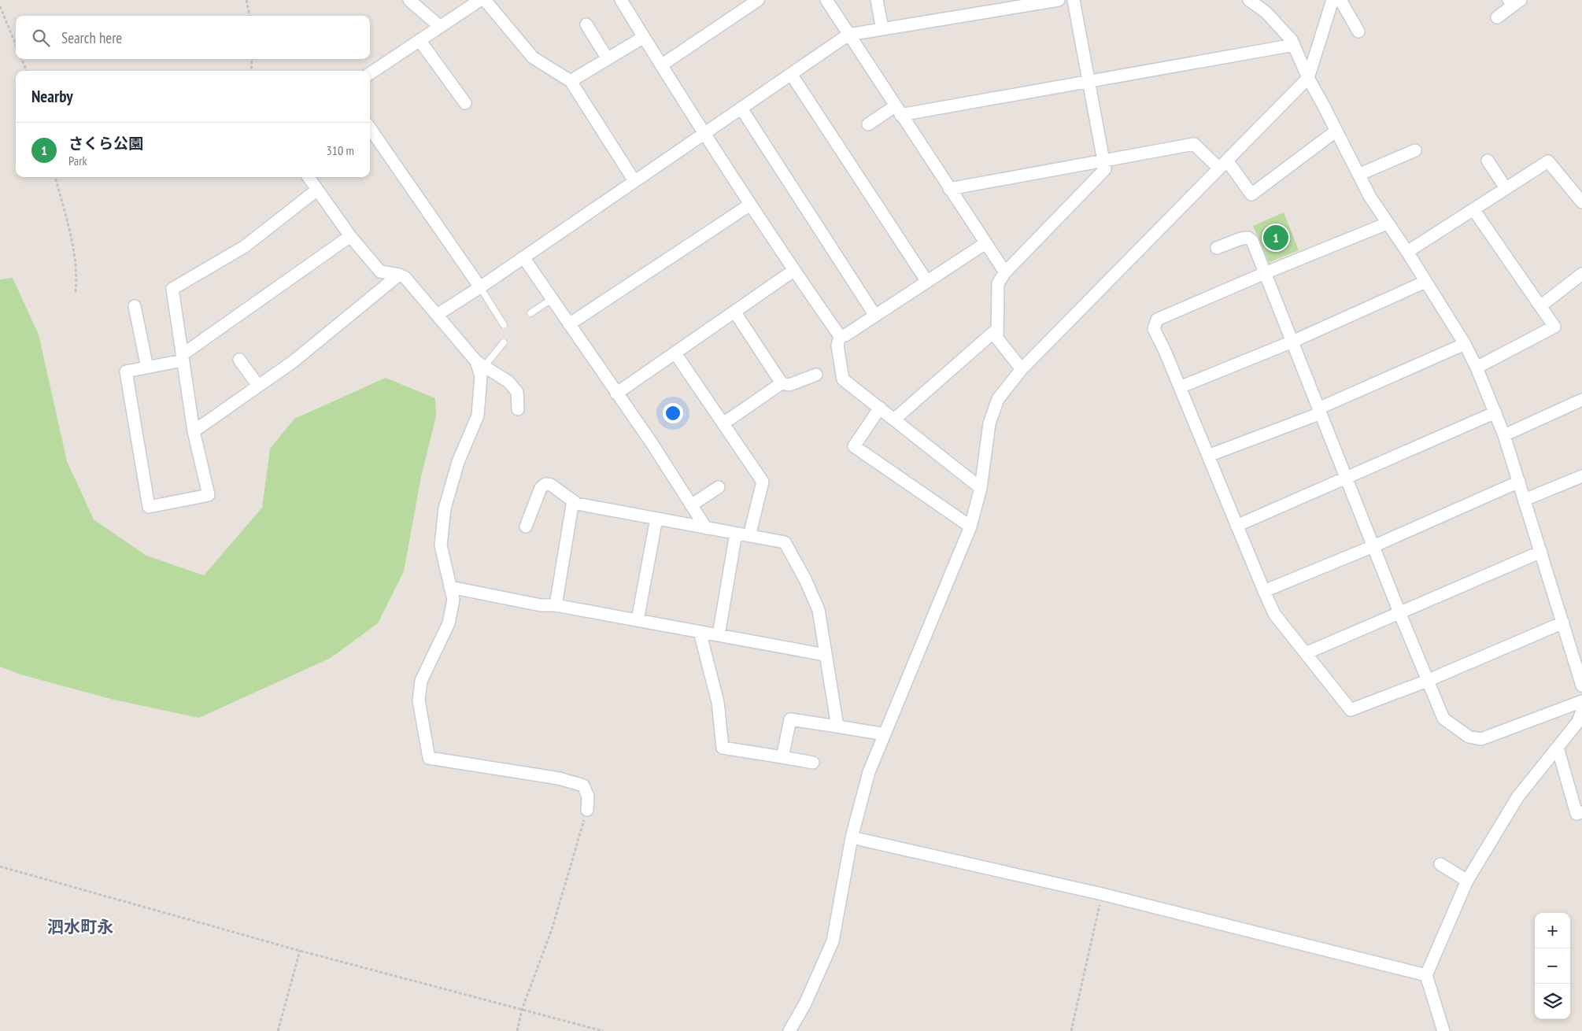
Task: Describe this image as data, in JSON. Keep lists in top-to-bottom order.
{
  "districts": ["泗水町永"],
  "page": {
    "search": "Search here",
    "heading": "Nearby",
    "list": [
      {
        "mark": "1",
        "name": "さくら公園",
        "note": "Park",
        "value": "310 m"
      }
    ],
    "pins": "1",
    "map_buttons": ["+", "−"]
  }
}
